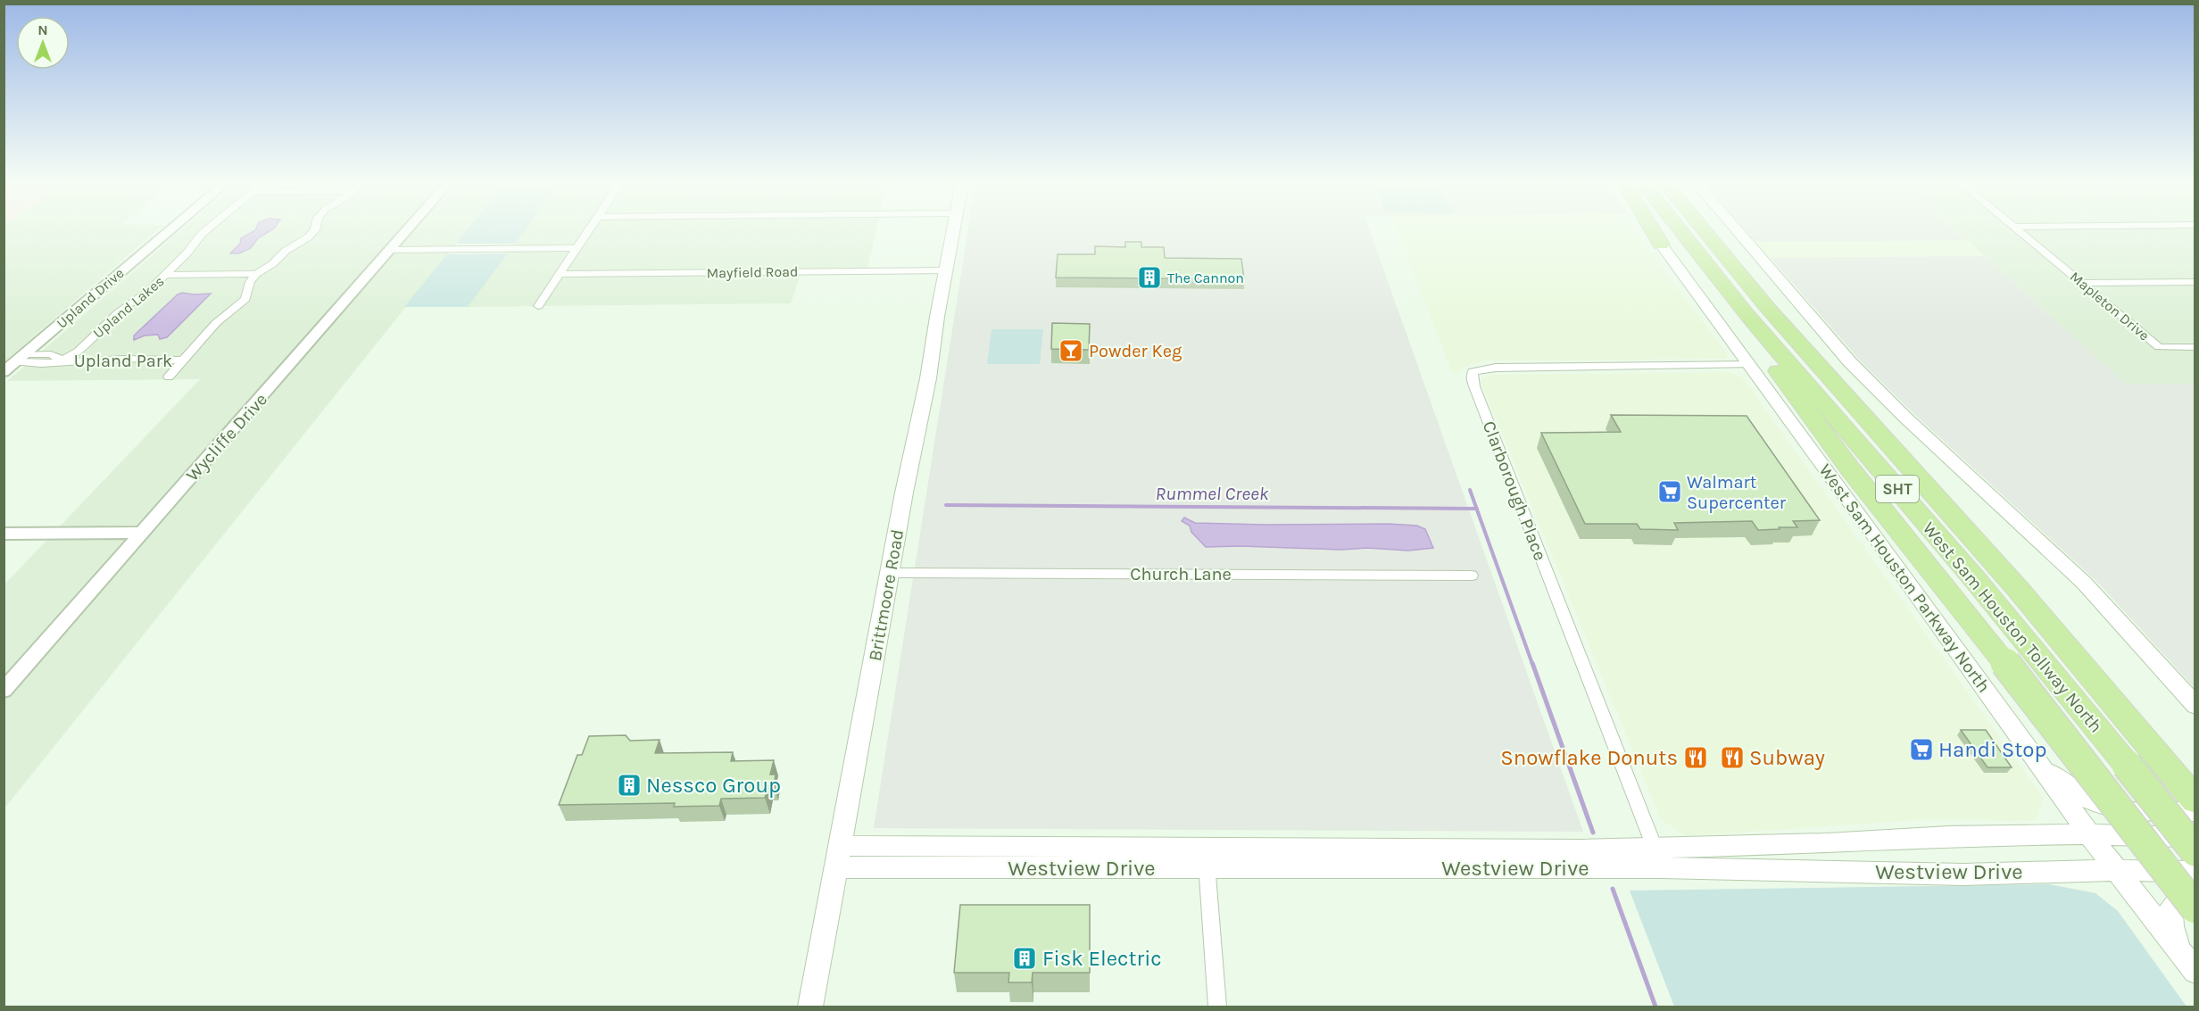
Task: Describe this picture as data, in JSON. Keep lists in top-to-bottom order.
{
  "streets": {
    "highway": ["SHT", "West Sam Houston Tollway North"],
    "main road": ["West Sam Houston Parkway North", "Brittmoore Road", "Westview Drive"],
    "street": [
      "Mayfield Road",
      "Upland Drive",
      "Mapleton Drive",
      "Upland Lakes",
      "Upland Park",
      "Wycliffe Drive",
      "Clarborough Place",
      "Church Lane"
    ]
  },
  "crossings": [
    ["Mayfield Road", "Brittmoore Road"],
    ["Upland Drive", "Upland Park"],
    ["Upland Lakes", "Upland Park"],
    ["Clarborough Place", "West Sam Houston Parkway North"],
    ["Clarborough Place", "Westview Drive"],
    ["Church Lane", "Brittmoore Road"],
    ["West Sam Houston Parkway North", "Westview Drive"],
    ["Brittmoore Road", "Westview Drive"]
  ],
  "water": ["Rummel Creek"],
  "places": {
    "building": ["The Cannon", "Nessco Group", "Fisk Electric"],
    "bar": ["Powder Keg"],
    "supermarket": ["Walmart Supercenter", "Handi Stop"],
    "restaurant": ["Snowflake Donuts", "Subway"]
  },
  "north": "top"
}
